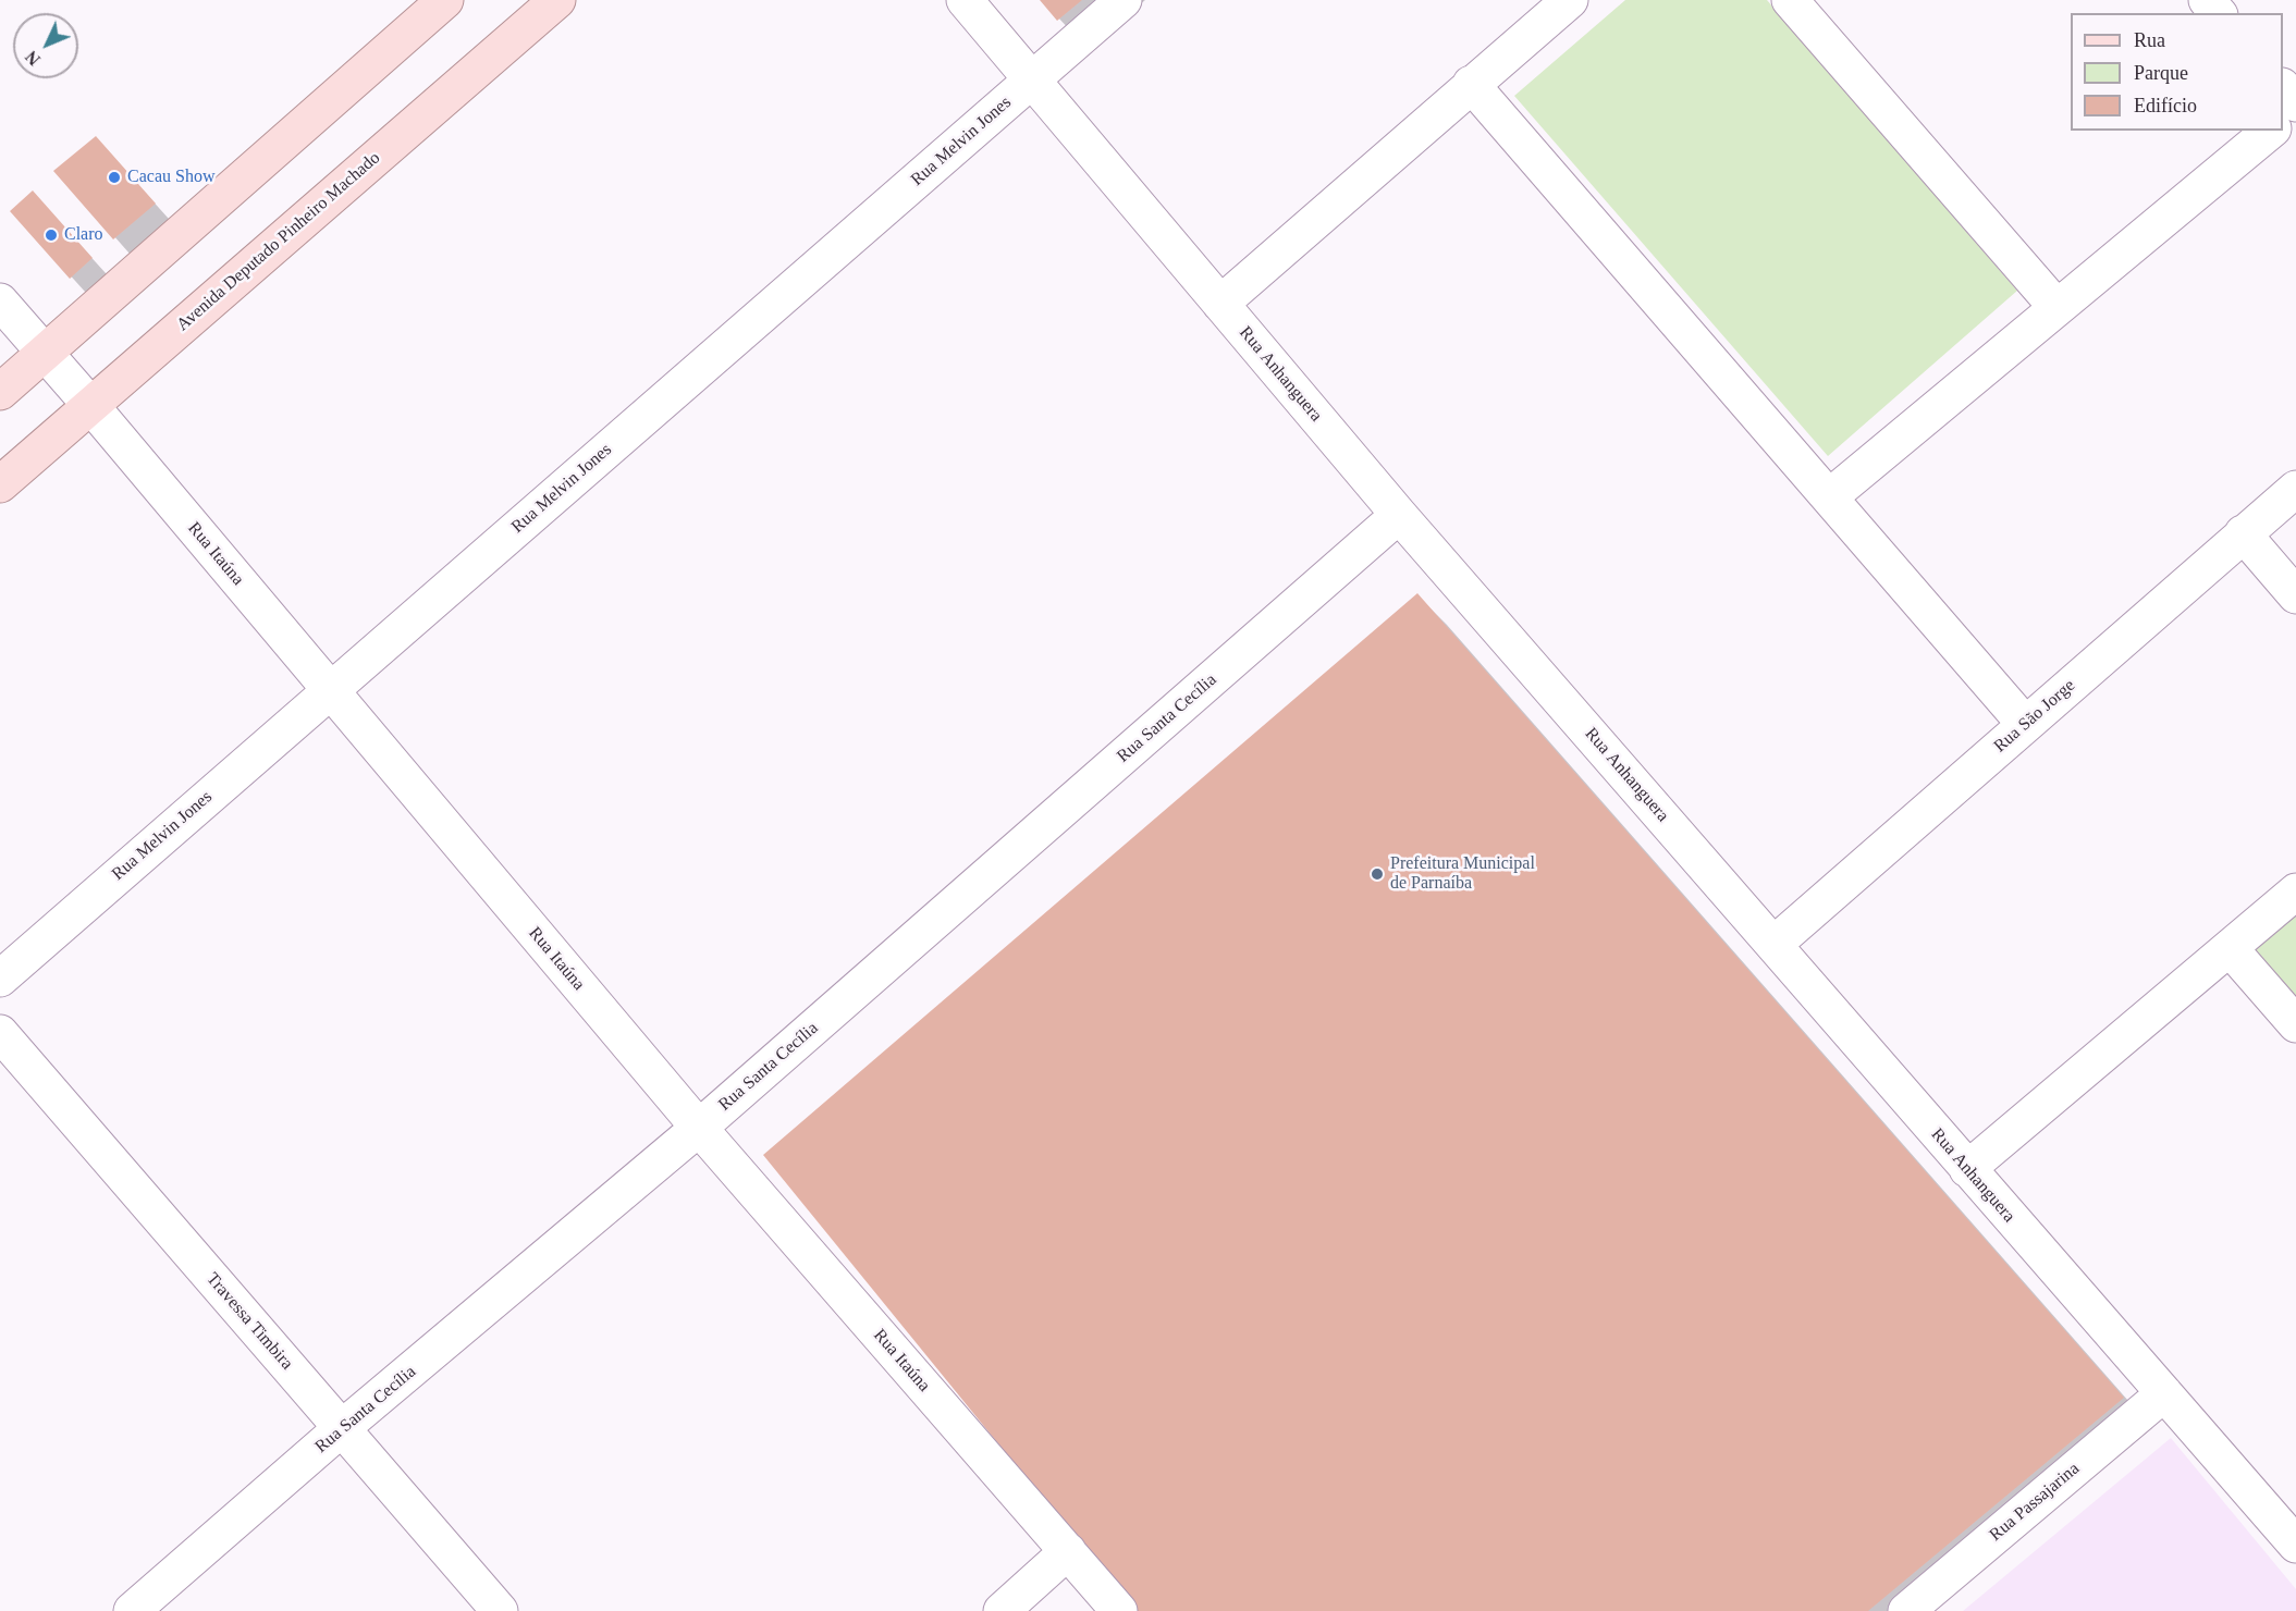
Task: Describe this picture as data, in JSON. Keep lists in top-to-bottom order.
{
  "streets": {
    "main road": ["Avenida Deputado Pinheiro Machado"],
    "street": [
      "Rua Melvin Jones",
      "Rua Anhanguera",
      "Rua Itaúna",
      "Rua São Jorge",
      "Rua Santa Cecília",
      "Travessa Timbira",
      "Rua Passajarina"
    ]
  },
  "crossings": [
    ["Rua Melvin Jones", "Rua Anhanguera"],
    ["Rua Melvin Jones", "Rua Itaúna"],
    ["Avenida Deputado Pinheiro Machado", "Rua Itaúna"],
    ["Rua Anhanguera", "Rua São Jorge"],
    ["Rua Anhanguera", "Rua Santa Cecília"],
    ["Rua Anhanguera", "Rua Passajarina"],
    ["Rua Itaúna", "Rua Santa Cecília"],
    ["Rua Santa Cecília", "Travessa Timbira"]
  ],
  "places": ["Cacau Show", "Claro", "Prefeitura Municipal de Parnaíba"],
  "legend": ["Rua", "Parque", "Edifício"],
  "north": "bottom left"
}
